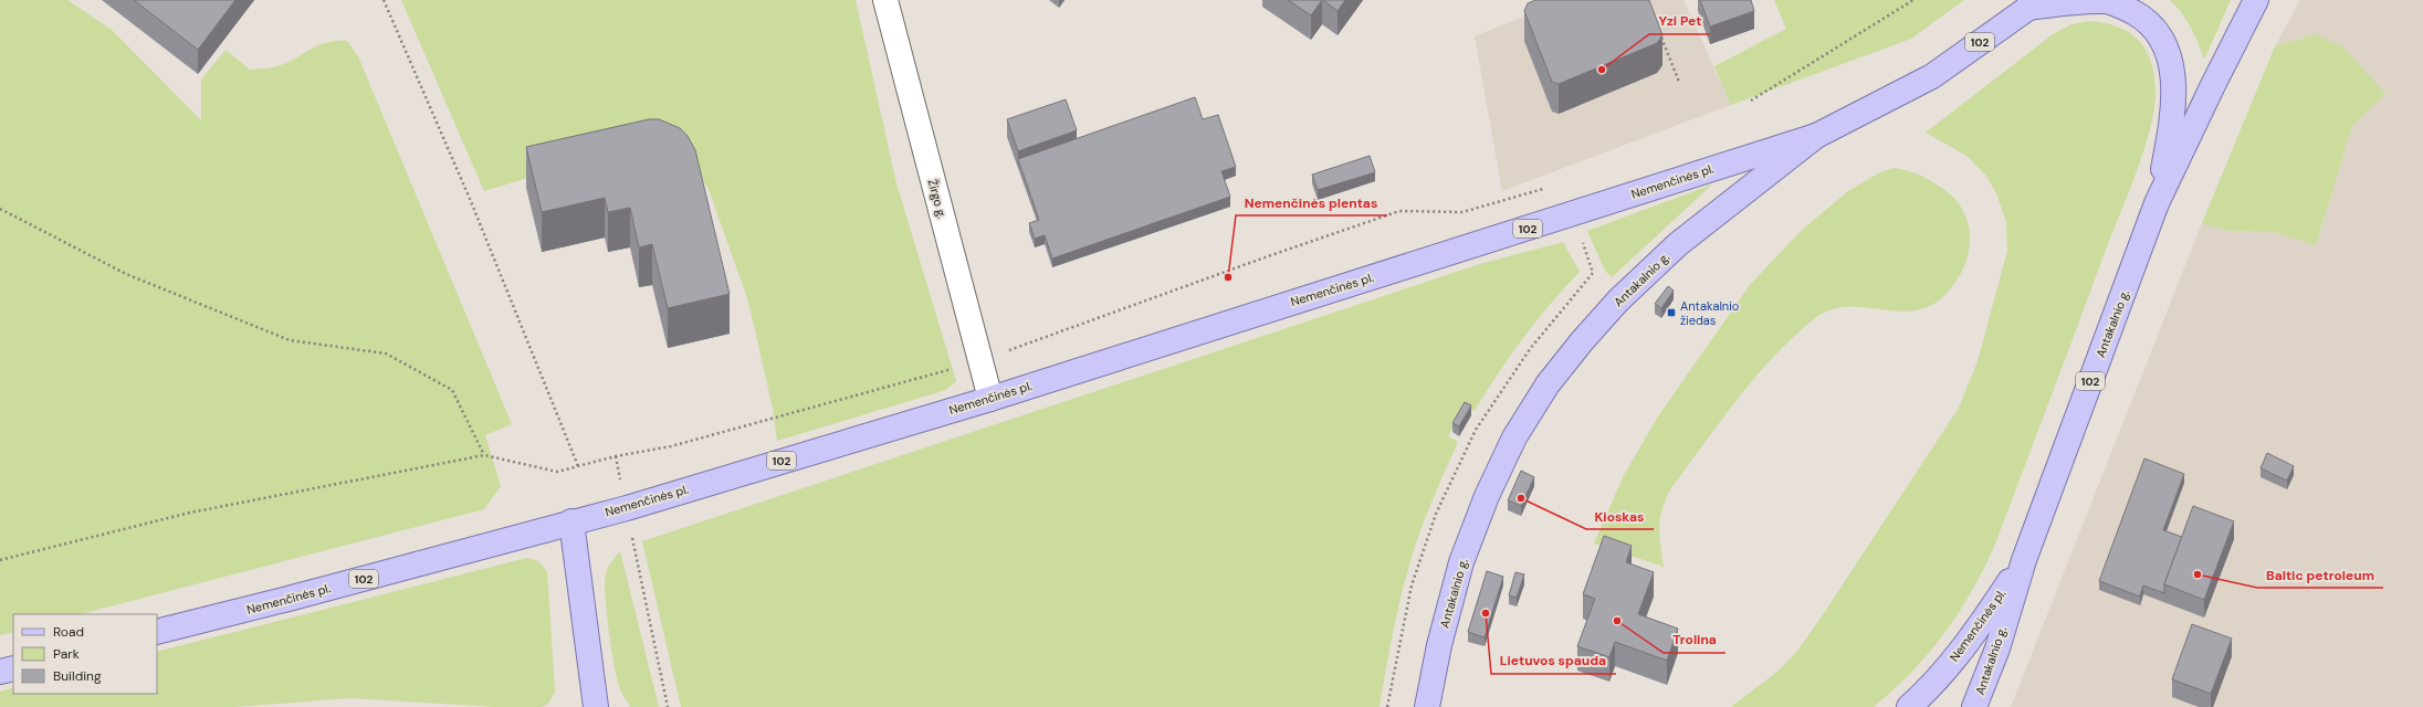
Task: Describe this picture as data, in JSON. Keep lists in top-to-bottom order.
{
  "streets": {
    "main road": ["102", "Nemenčinės pl.", "Antakalnio g."],
    "street": ["Žirgo g."]
  },
  "crossings": [
    ["Nemenčinės pl.", "Žirgo g."],
    ["Nemenčinės pl.", "Antakalnio g."]
  ],
  "places": {
    "other": [
      "Yzi Pet",
      "Nemenčinės plentas",
      "Kioskas",
      "Baltic petroleum",
      "Lietuvos spauda",
      "Trolina"
    ],
    "transit": ["Antakalnio žiedas"]
  },
  "legend": ["Road", "Park", "Building"]
}
